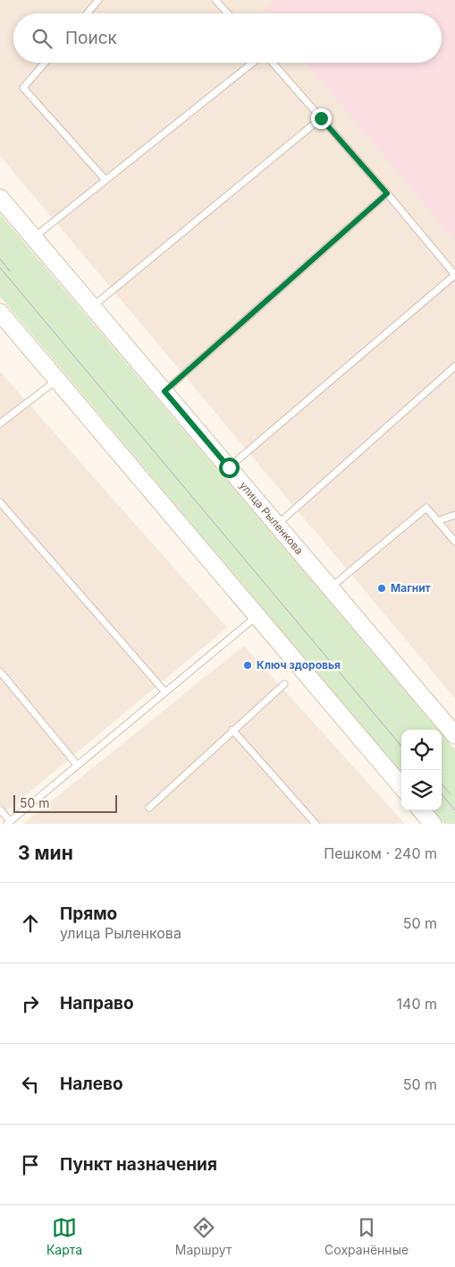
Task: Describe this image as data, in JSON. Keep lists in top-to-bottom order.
{
  "streets": {
    "main road": ["улица Рыленкова"]
  },
  "places": ["Магнит", "Ключ здоровья"],
  "scale_bar": "50 m",
  "page": {
    "search": "Поиск",
    "scale": "50 m",
    "heading": ["3 мин", "Пешком · 240 m"],
    "list": [
      ["Прямо", "улица Рыленкова", "50 m"],
      ["Направо", "140 m"],
      ["Налево", "50 m"],
      "Пункт назначения"
    ],
    "nav": ["Карта", "Маршрут", "Сохранённые"]
  }
}
